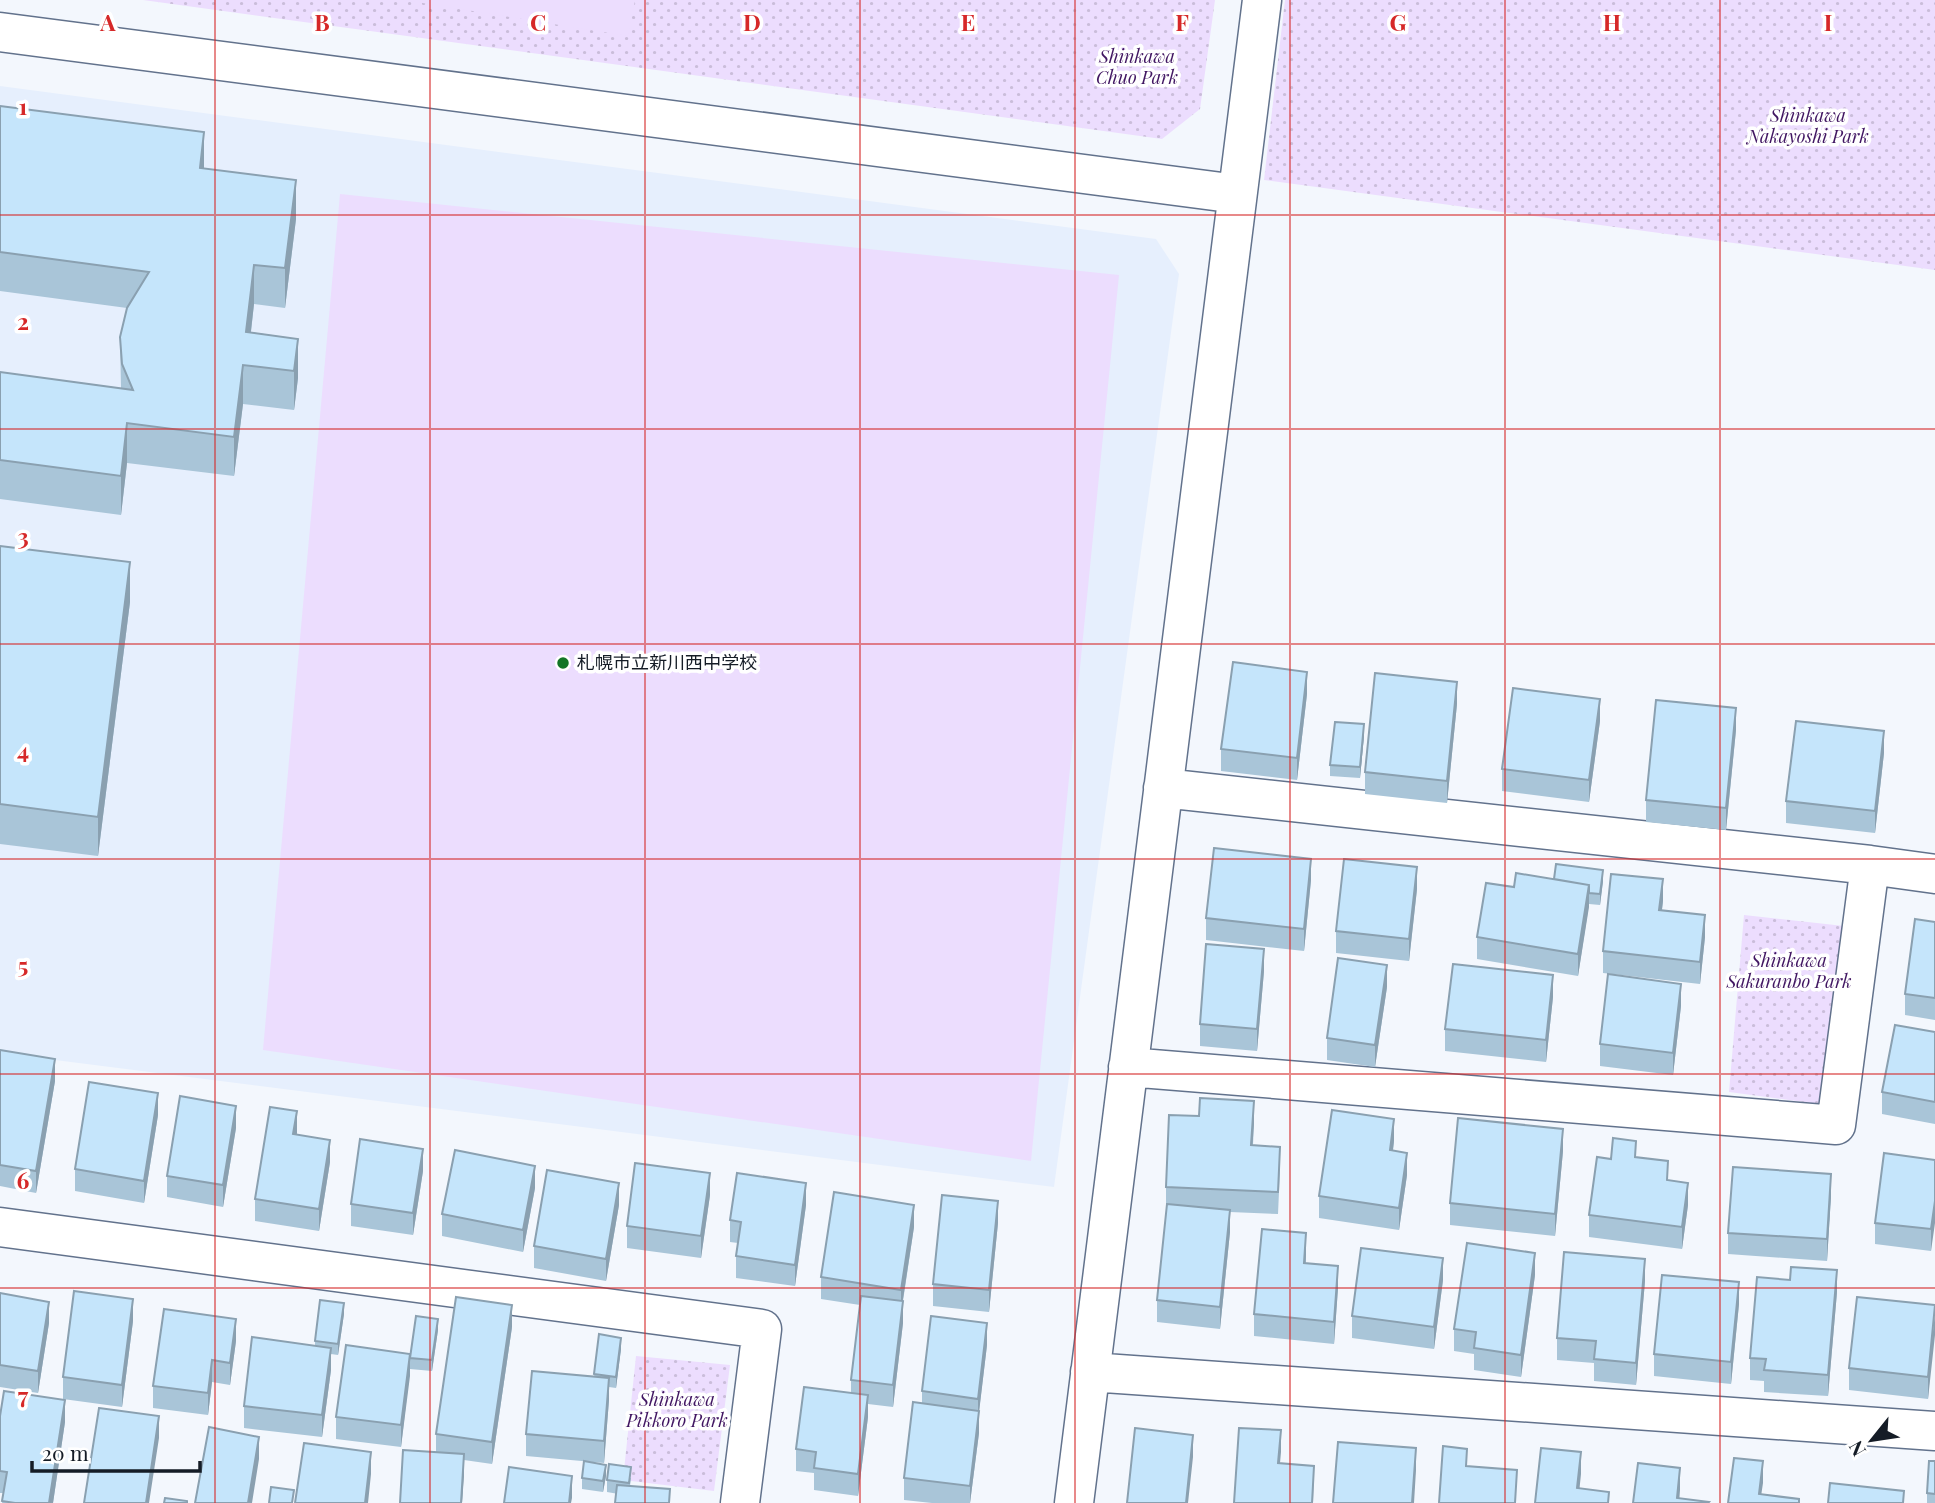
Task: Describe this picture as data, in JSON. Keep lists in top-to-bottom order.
{
  "parks": [
    "Shinkawa Chuo Park",
    "Shinkawa Nakayoshi Park",
    "Shinkawa Sakuranbo Park",
    "Shinkawa Pikkoro Park"
  ],
  "places": ["札幌市立新川西中学校"],
  "scale_bar": "20 m",
  "north": "bottom left",
  "grid": {
    "columns": [
      "A",
      "B",
      "C",
      "D",
      "E",
      "F",
      "G",
      "H",
      "I"
    ],
    "rows": [
      "1",
      "2",
      "3",
      "4",
      "5",
      "6",
      "7"
    ]
  }
}
